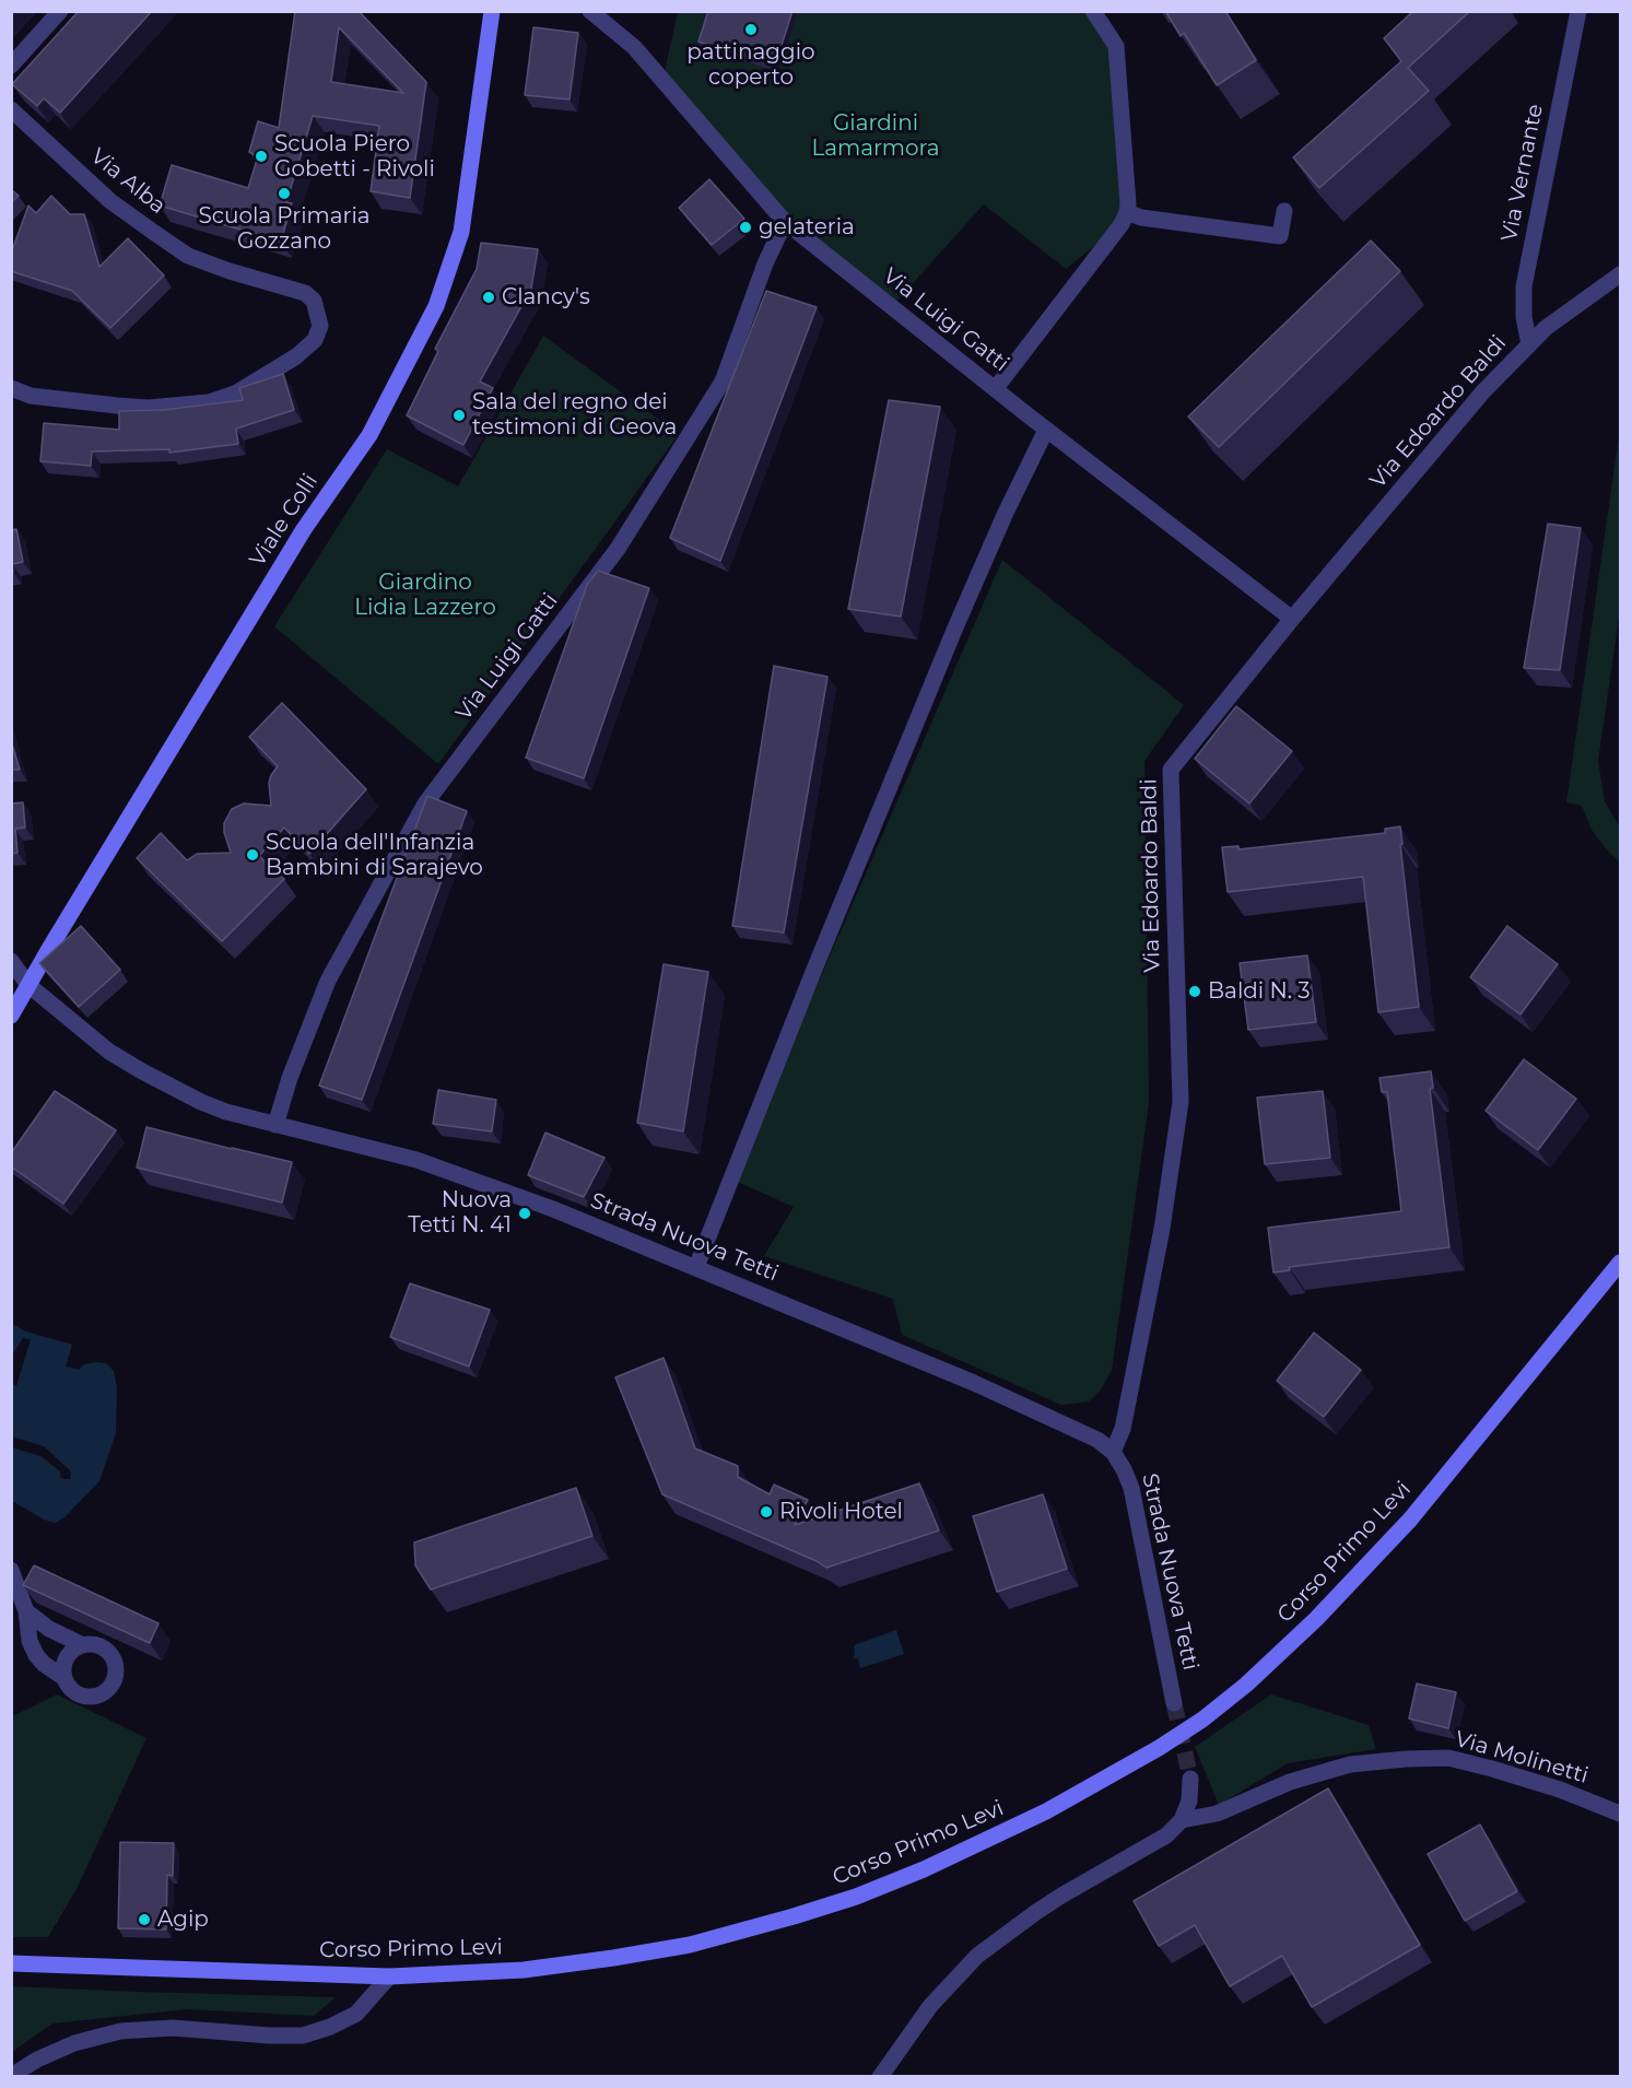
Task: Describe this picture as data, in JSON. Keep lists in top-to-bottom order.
{
  "streets": {
    "main road": ["Viale Colli", "Corso Primo Levi"],
    "street": [
      "Via Vernante",
      "Via Alba",
      "Via Luigi Gatti",
      "Via Edoardo Baldi",
      "Strada Nuova Tetti",
      "Via Molinetti"
    ]
  },
  "crossings": [
    ["Via Vernante", "Via Edoardo Baldi"],
    ["Via Luigi Gatti", "Via Edoardo Baldi"],
    ["Via Luigi Gatti", "Strada Nuova Tetti"],
    ["Via Edoardo Baldi", "Strada Nuova Tetti"],
    ["Viale Colli", "Strada Nuova Tetti"]
  ],
  "parks": ["Giardini Lamarmora", "Giardino Lidia Lazzero"],
  "places": [
    "pattinaggio coperto",
    "Scuola Piero Gobetti - Rivoli",
    "Scuola Primaria Gozzano",
    "gelateria",
    "Clancy's",
    "Sala del regno dei testimoni di Geova",
    "Scuola dell'Infanzia Bambini di Sarajevo",
    "Baldi N. 3",
    "Nuova Tetti N. 41",
    "Rivoli Hotel",
    "Agip"
  ]
}
